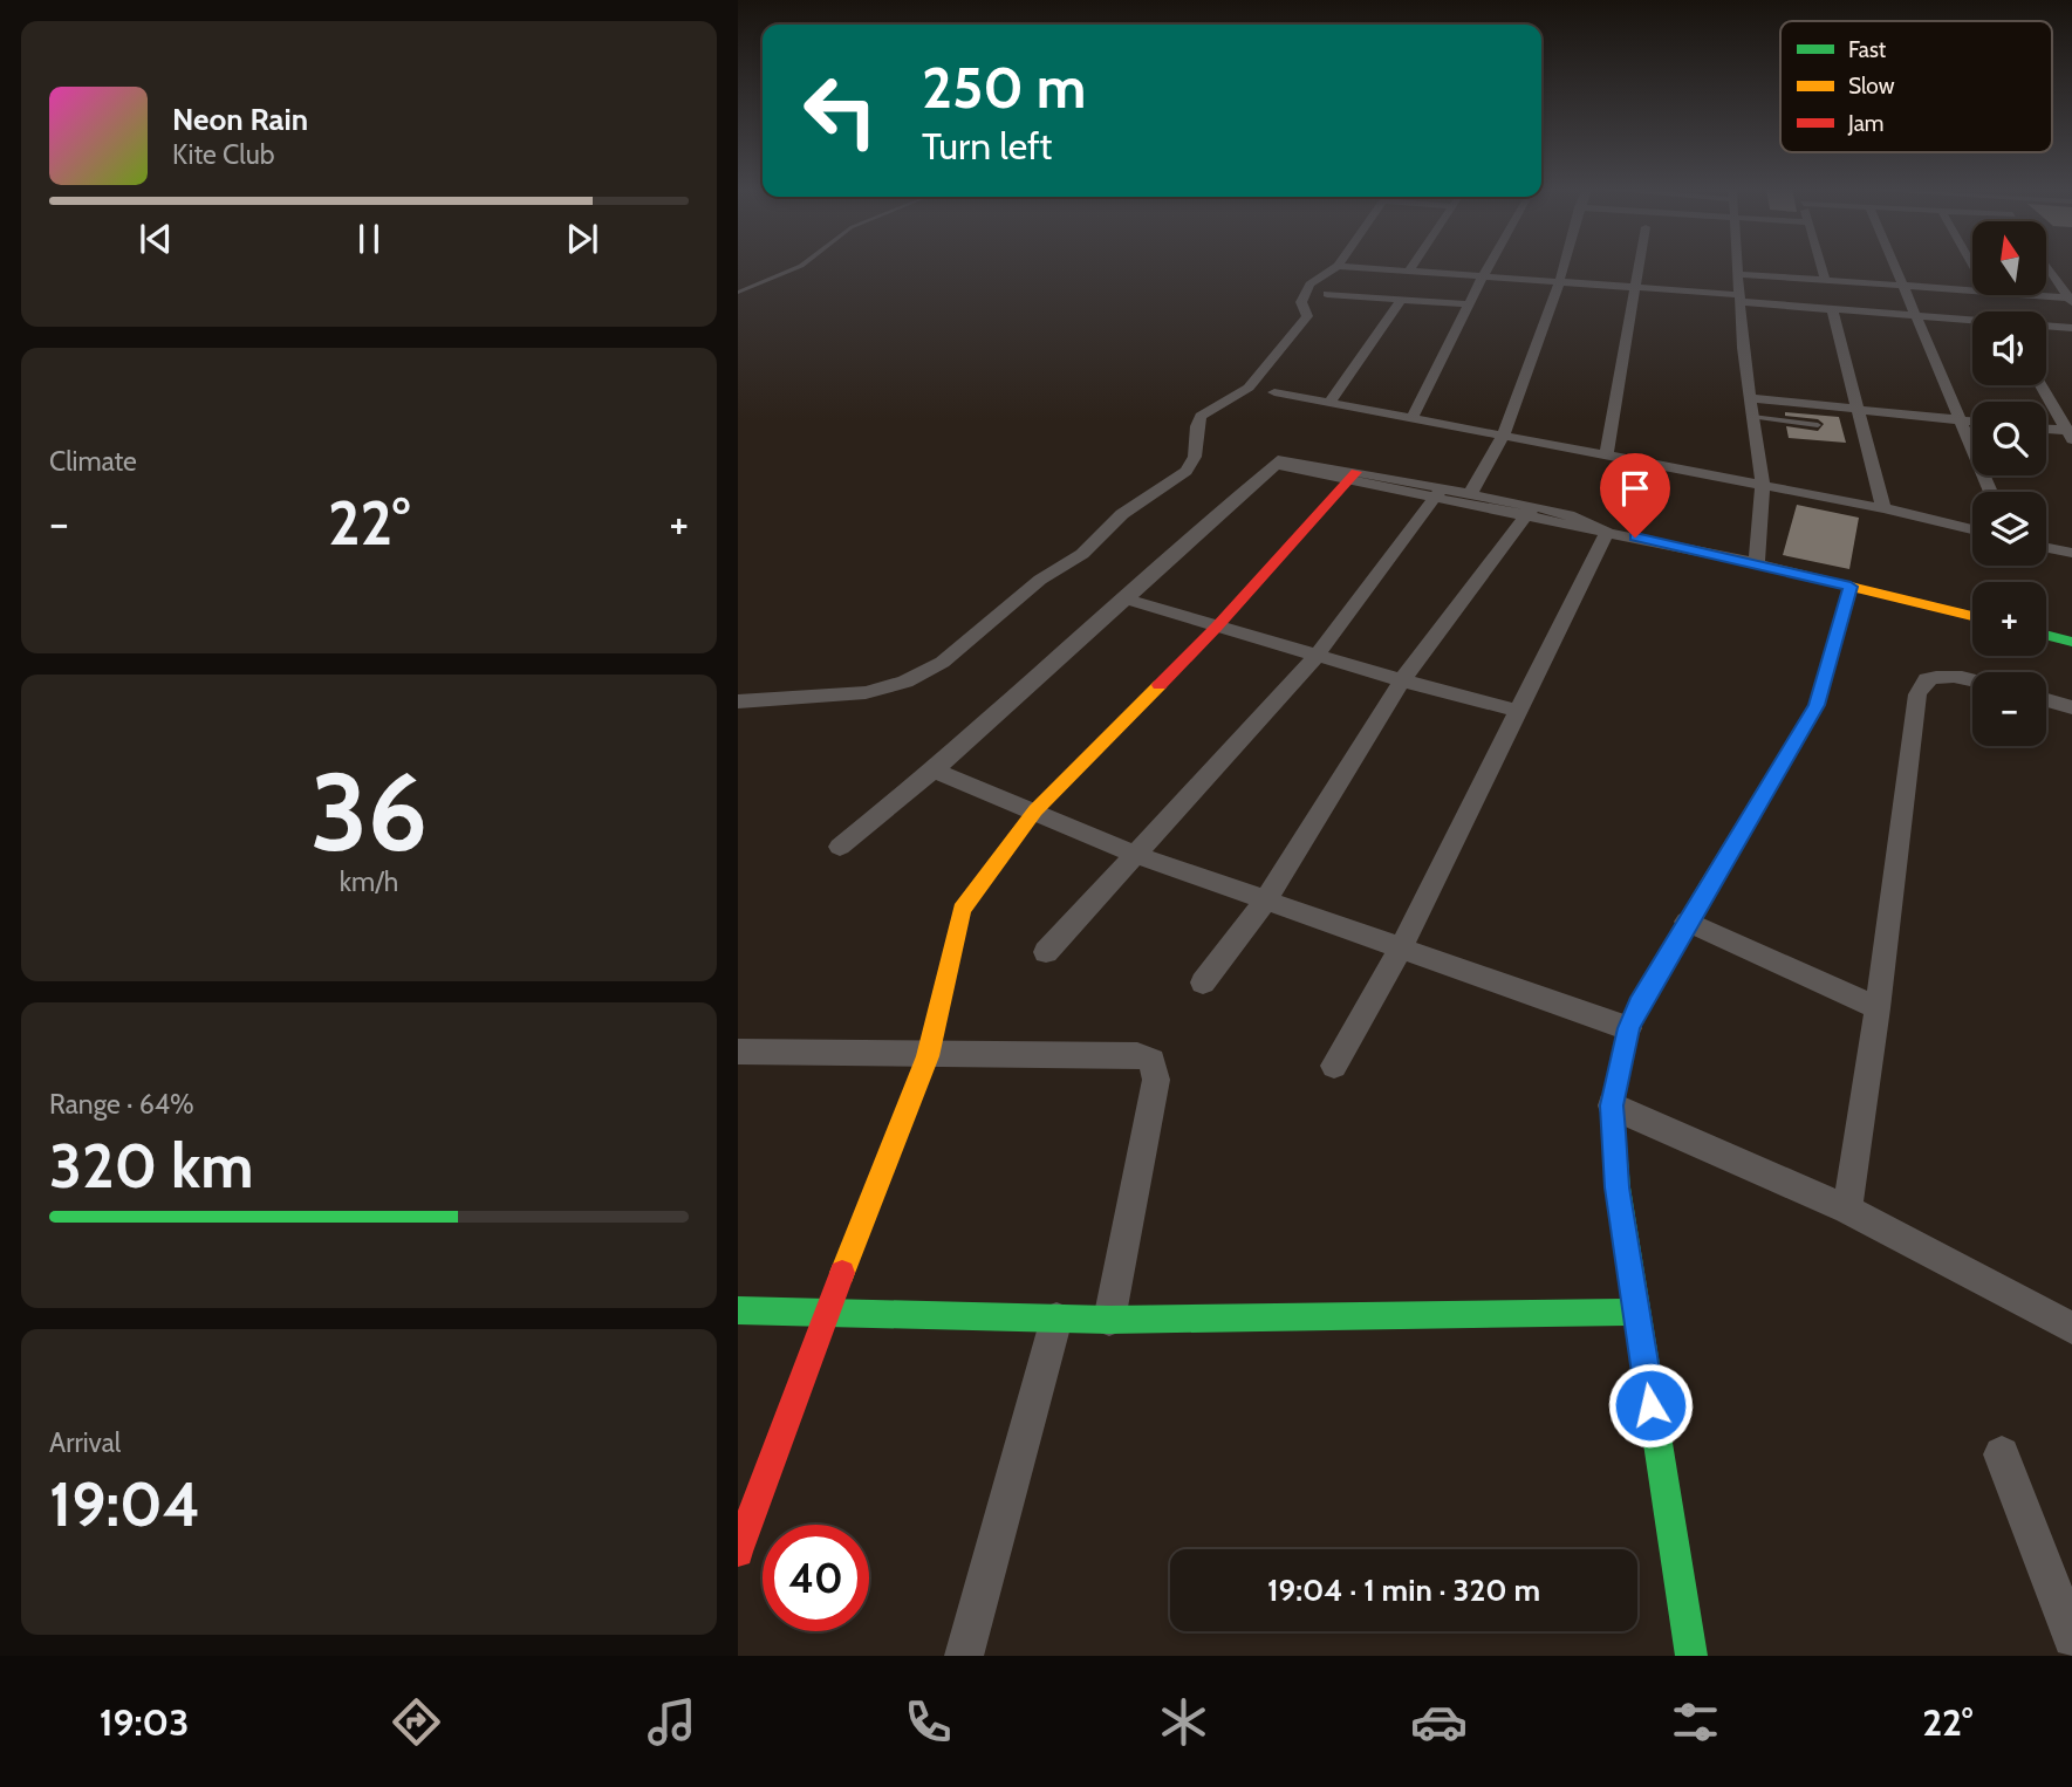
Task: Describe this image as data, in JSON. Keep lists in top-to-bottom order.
{
  "legend": ["Fast", "Slow", "Jam"],
  "north": "top",
  "page": {
    "turn": ["250 m", "Turn left"],
    "song": ["Neon Rain", "Kite Club"],
    "map_buttons": ["+", "−"],
    "tile": [
      "Climate",
      ["36", "km/h"],
      ["Range · 64%", "320 km"],
      ["Arrival", "19:04"]
    ],
    "heat": ["−", "22°", "+"],
    "limit": "40",
    "trip": "19:04 · 1 min · 320 m",
    "tabs": ["19:03", "22°"]
  }
}
